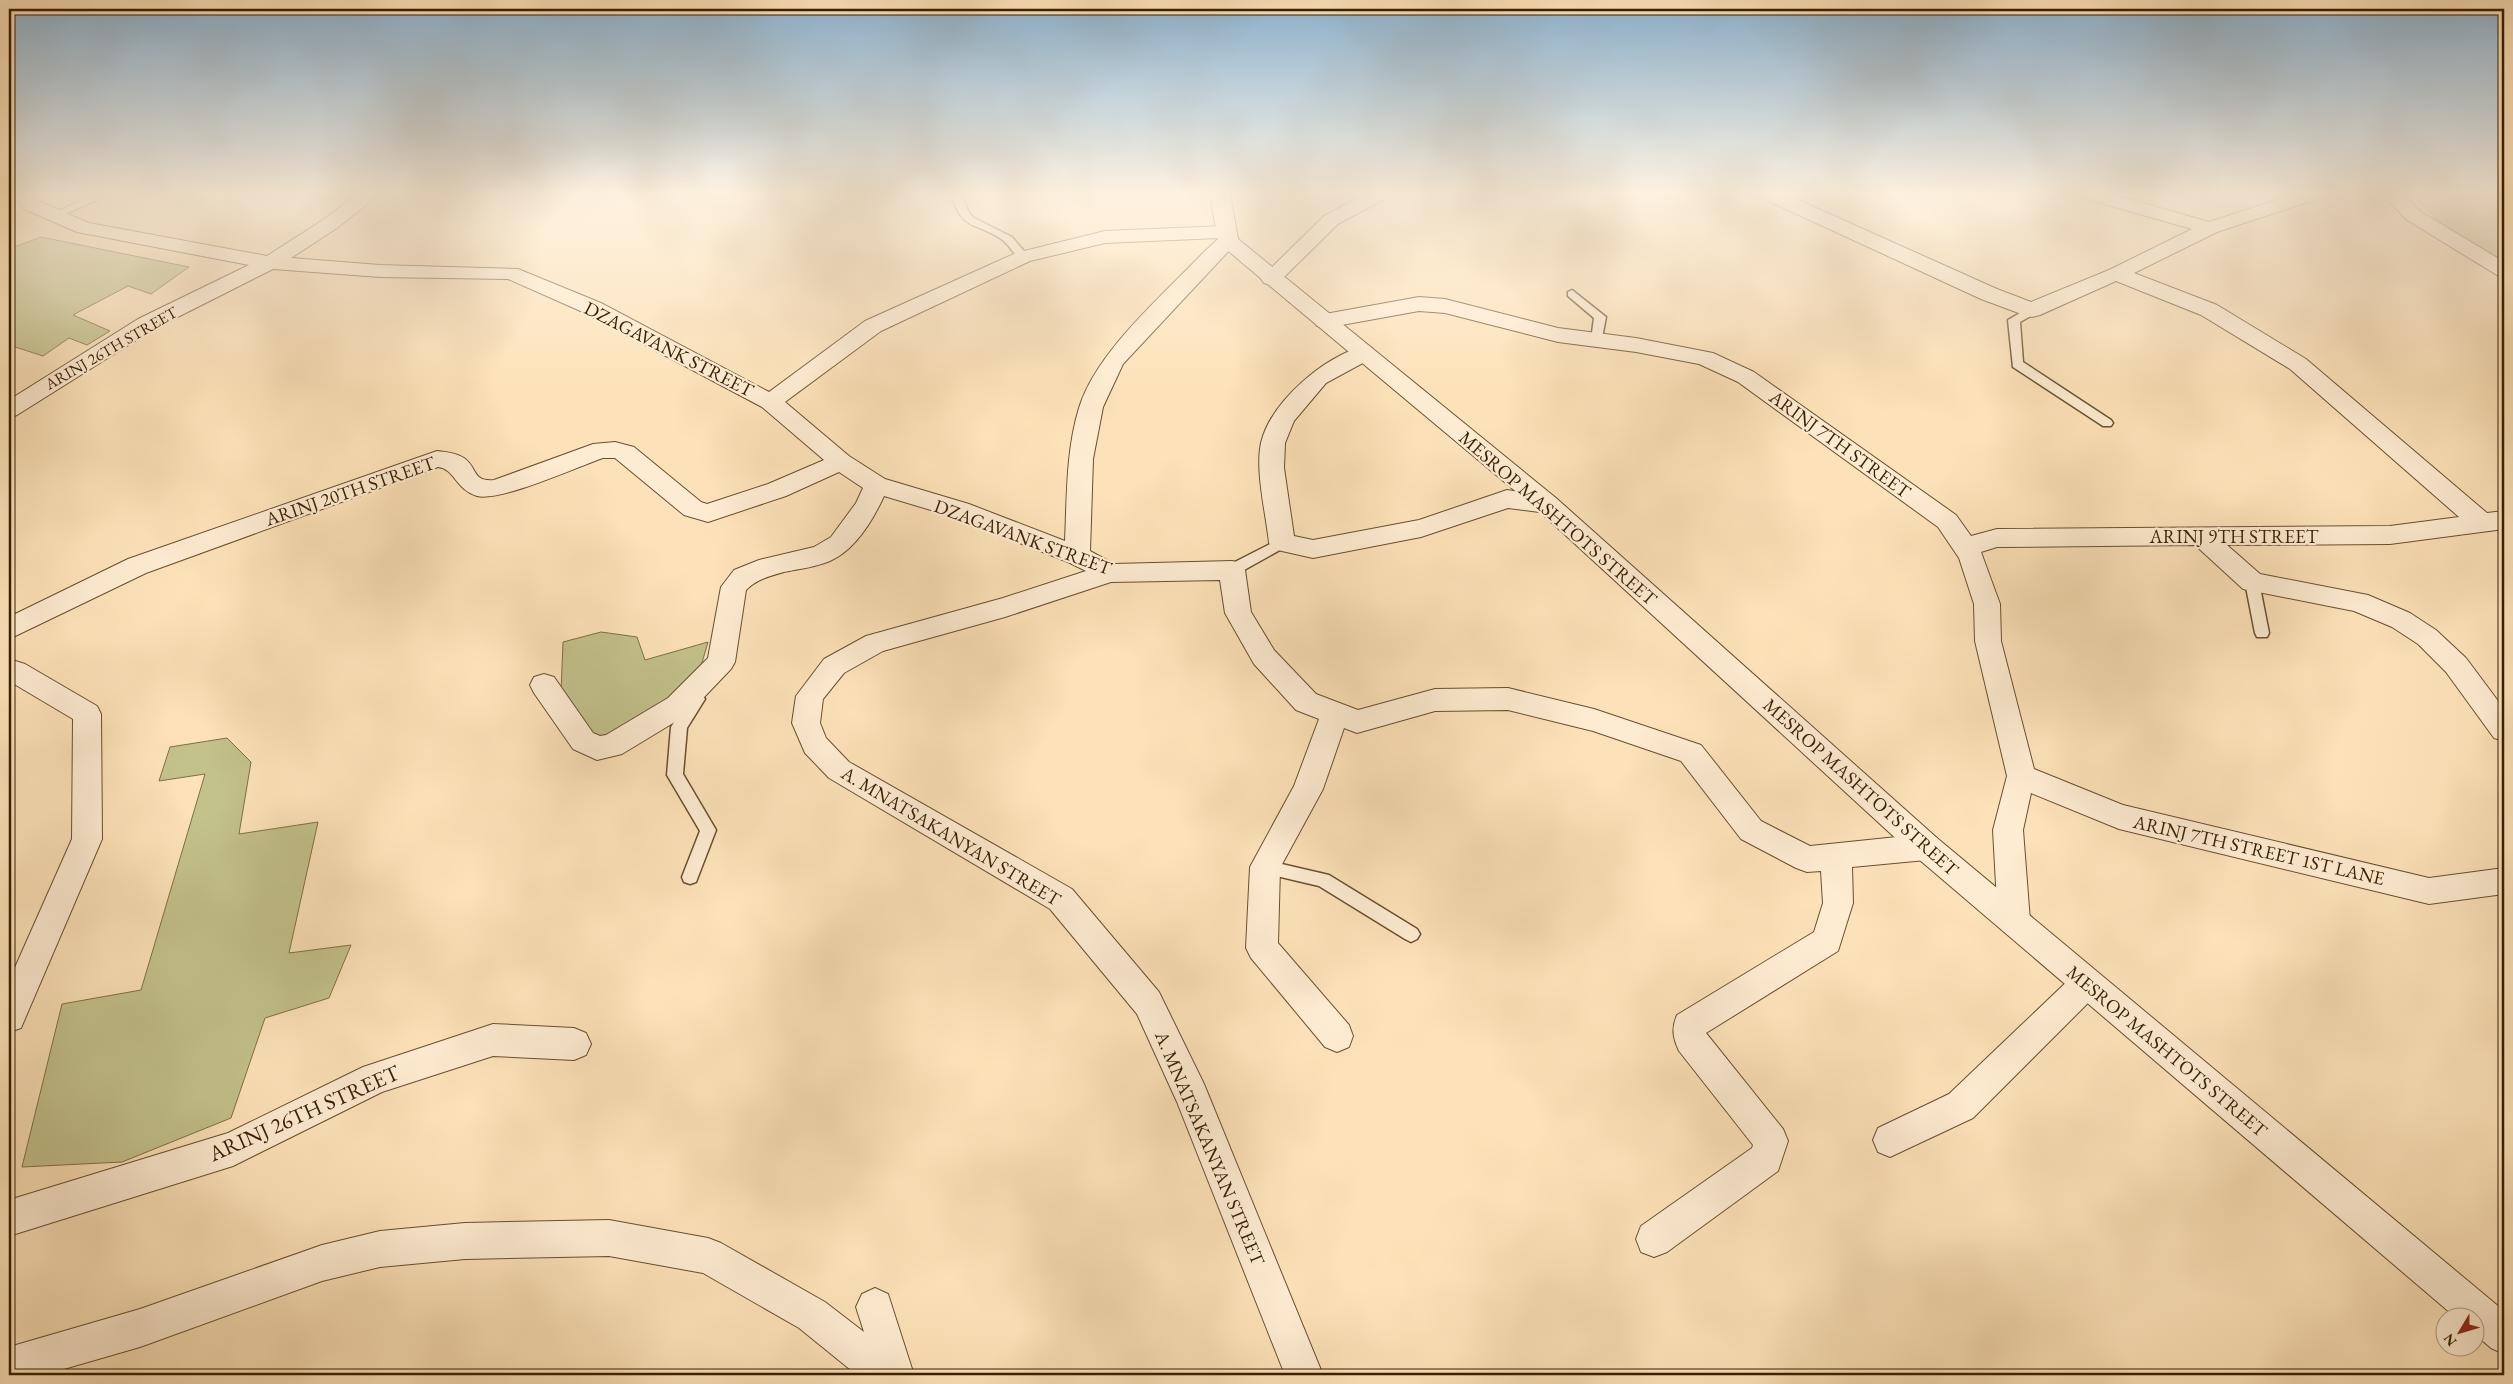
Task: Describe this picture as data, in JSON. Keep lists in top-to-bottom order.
{
  "streets": {
    "street": [
      "ARINJ 26TH STREET",
      "DZAGAVANK STREET",
      "ARINJ 7TH STREET",
      "ARINJ 20TH STREET",
      "MESROP MASHTOTS STREET",
      "ARINJ 9TH STREET",
      "A. MNATSAKANYAN STREET",
      "ARINJ 7TH STREET 1ST LANE"
    ]
  },
  "crossings": [
    ["ARINJ 26TH STREET", "DZAGAVANK STREET"],
    ["DZAGAVANK STREET", "ARINJ 20TH STREET"],
    ["DZAGAVANK STREET", "A. MNATSAKANYAN STREET"],
    ["ARINJ 7TH STREET", "MESROP MASHTOTS STREET"],
    ["ARINJ 7TH STREET", "ARINJ 9TH STREET"],
    ["ARINJ 7TH STREET", "ARINJ 7TH STREET 1ST LANE"]
  ],
  "north": "bottom left"
}
